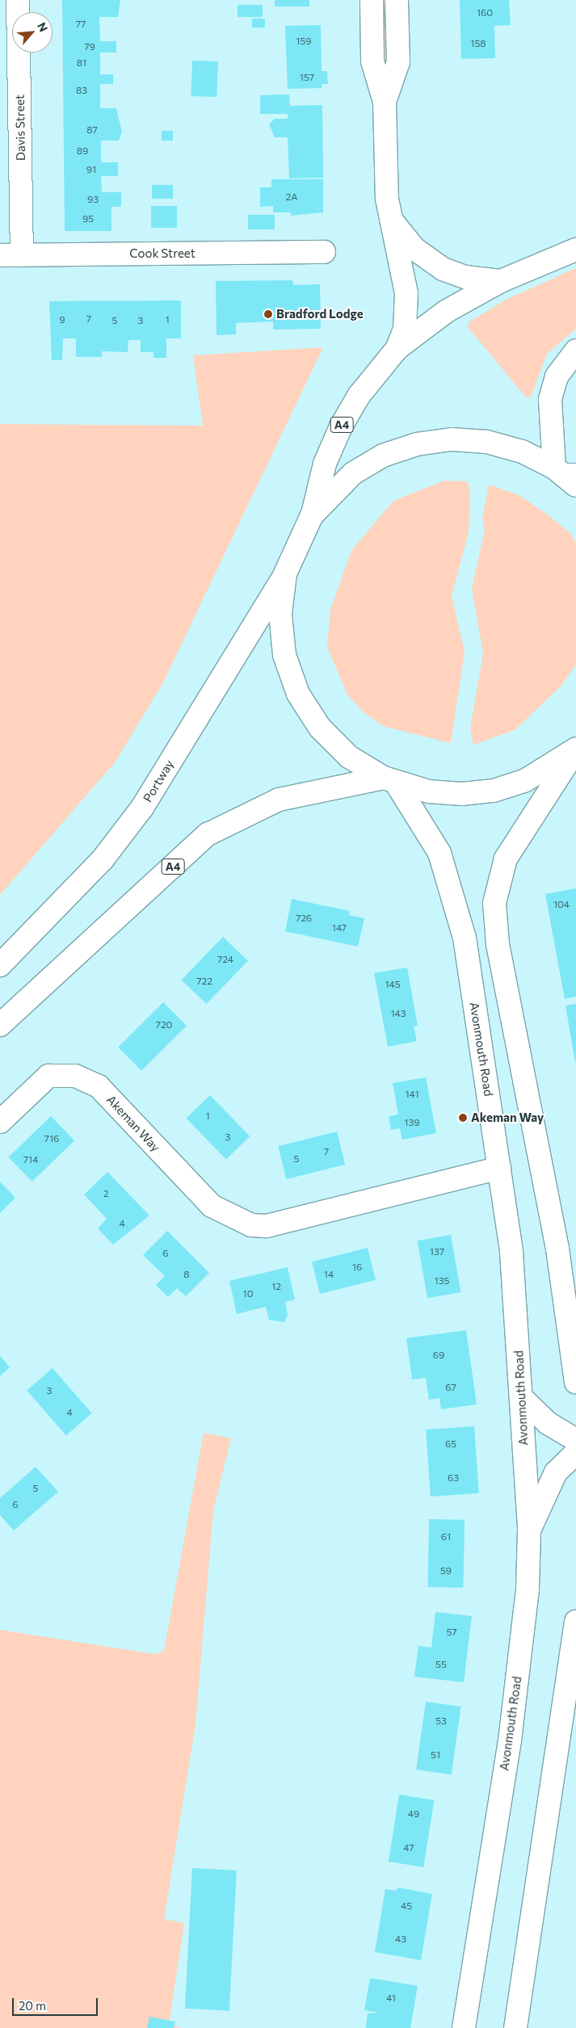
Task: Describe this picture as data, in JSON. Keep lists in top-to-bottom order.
{
  "streets": {
    "main road": [
      "Davis Street",
      "Cook Street",
      "A4",
      "Portway",
      "Avonmouth Road",
      "Akeman Way"
    ]
  },
  "crossings": [
    ["Davis Street", "Cook Street"],
    ["A4", "Avonmouth Road"],
    ["Avonmouth Road", "Akeman Way"]
  ],
  "places": ["Bradford Lodge", "Akeman Way"],
  "house_numbers": [
    "160",
    "77",
    "159",
    "158",
    "79",
    "81",
    "157",
    "83",
    "87",
    "89",
    "91",
    "2A",
    "93",
    "95",
    "7",
    "9",
    "1",
    "5",
    "3",
    "104",
    "726",
    "147",
    "724",
    "722",
    "145",
    "143",
    "720",
    "141",
    "1",
    "139",
    "3",
    "716",
    "7",
    "5",
    "714",
    "2",
    "4",
    "137",
    "6",
    "16",
    "8",
    "14",
    "135",
    "12",
    "10",
    "69",
    "67",
    "3",
    "4",
    "65",
    "63",
    "5",
    "6",
    "61",
    "59",
    "57",
    "55",
    "53",
    "51",
    "49",
    "47",
    "45",
    "43",
    "41"
  ],
  "scale_bar": "20 m",
  "north": "top right"
}
